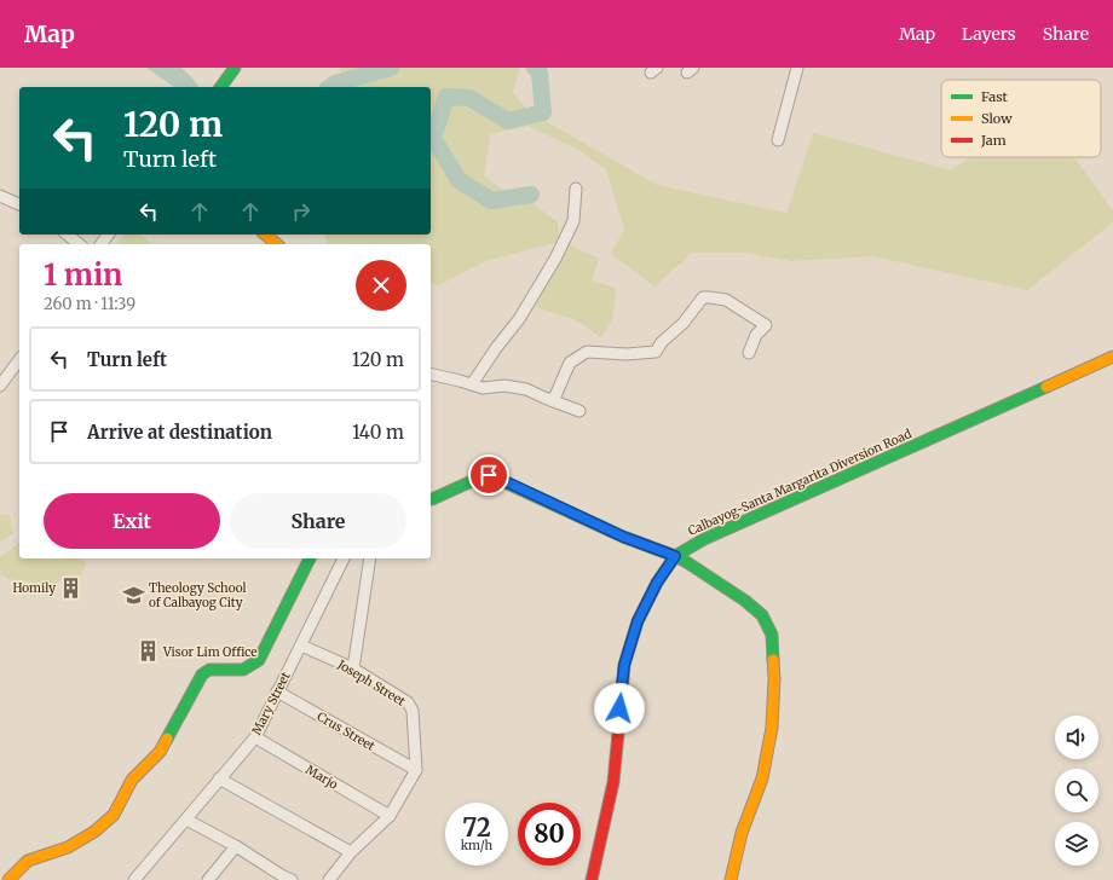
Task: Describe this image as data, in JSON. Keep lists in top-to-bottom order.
{
  "streets": {
    "main road": ["Calbayog-Santa Margarita Diversion Road"],
    "street": [
      "Joseph Street",
      "Mary Street",
      "Crus Street",
      "Marjo"
    ]
  },
  "crossings": [
    ["Joseph Street", "Mary Street"],
    ["Joseph Street", "Crus Street"],
    ["Mary Street", "Crus Street"],
    ["Mary Street", "Marjo"]
  ],
  "places": {
    "building": ["Homily", "Visor Lim Office"],
    "school or university": ["Theology School of Calbayog City"]
  },
  "legend": ["Fast", "Slow", "Jam"],
  "page": {
    "header": "Map",
    "nav": ["Map", "Layers", "Share"],
    "turn": ["120 m", "Turn left"],
    "heading": ["1 min", "260 m · 11:39"],
    "list": [
      {
        "name": "Turn left",
        "value": "120 m"
      },
      {
        "name": "Arrive at destination",
        "value": "140 m"
      }
    ],
    "buttons": ["Exit", "Share"],
    "speed": "72 km/h",
    "limit": "80"
  }
}
